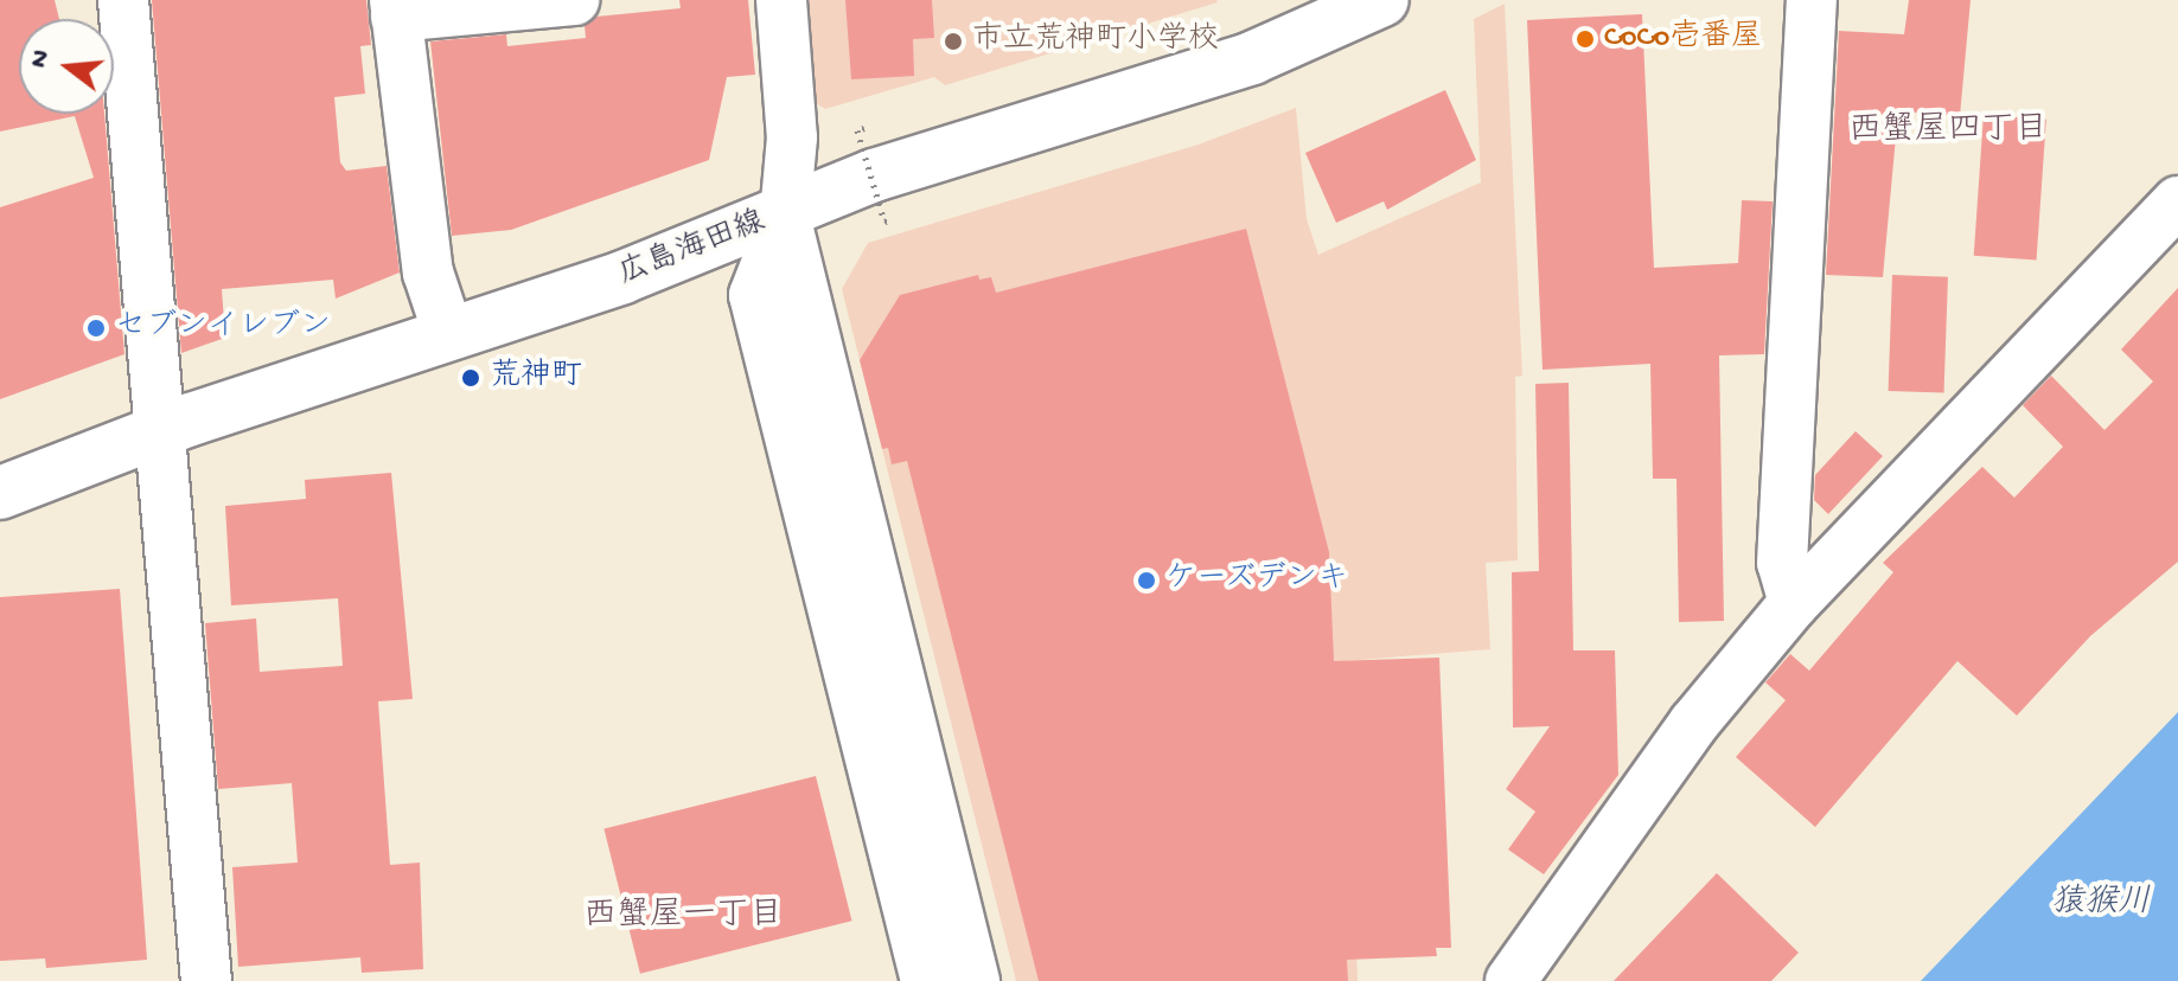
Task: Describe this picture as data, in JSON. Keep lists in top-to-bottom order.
{
  "streets": {
    "main road": ["広島海田線"]
  },
  "districts": ["西蟹屋四丁目", "西蟹屋一丁目"],
  "water": ["猿猴川"],
  "places": [
    "CoCo壱番屋",
    "市立荒神町小学校",
    "セブンイレブン",
    "荒神町",
    "ケーズデンキ"
  ],
  "north": "left"
}
